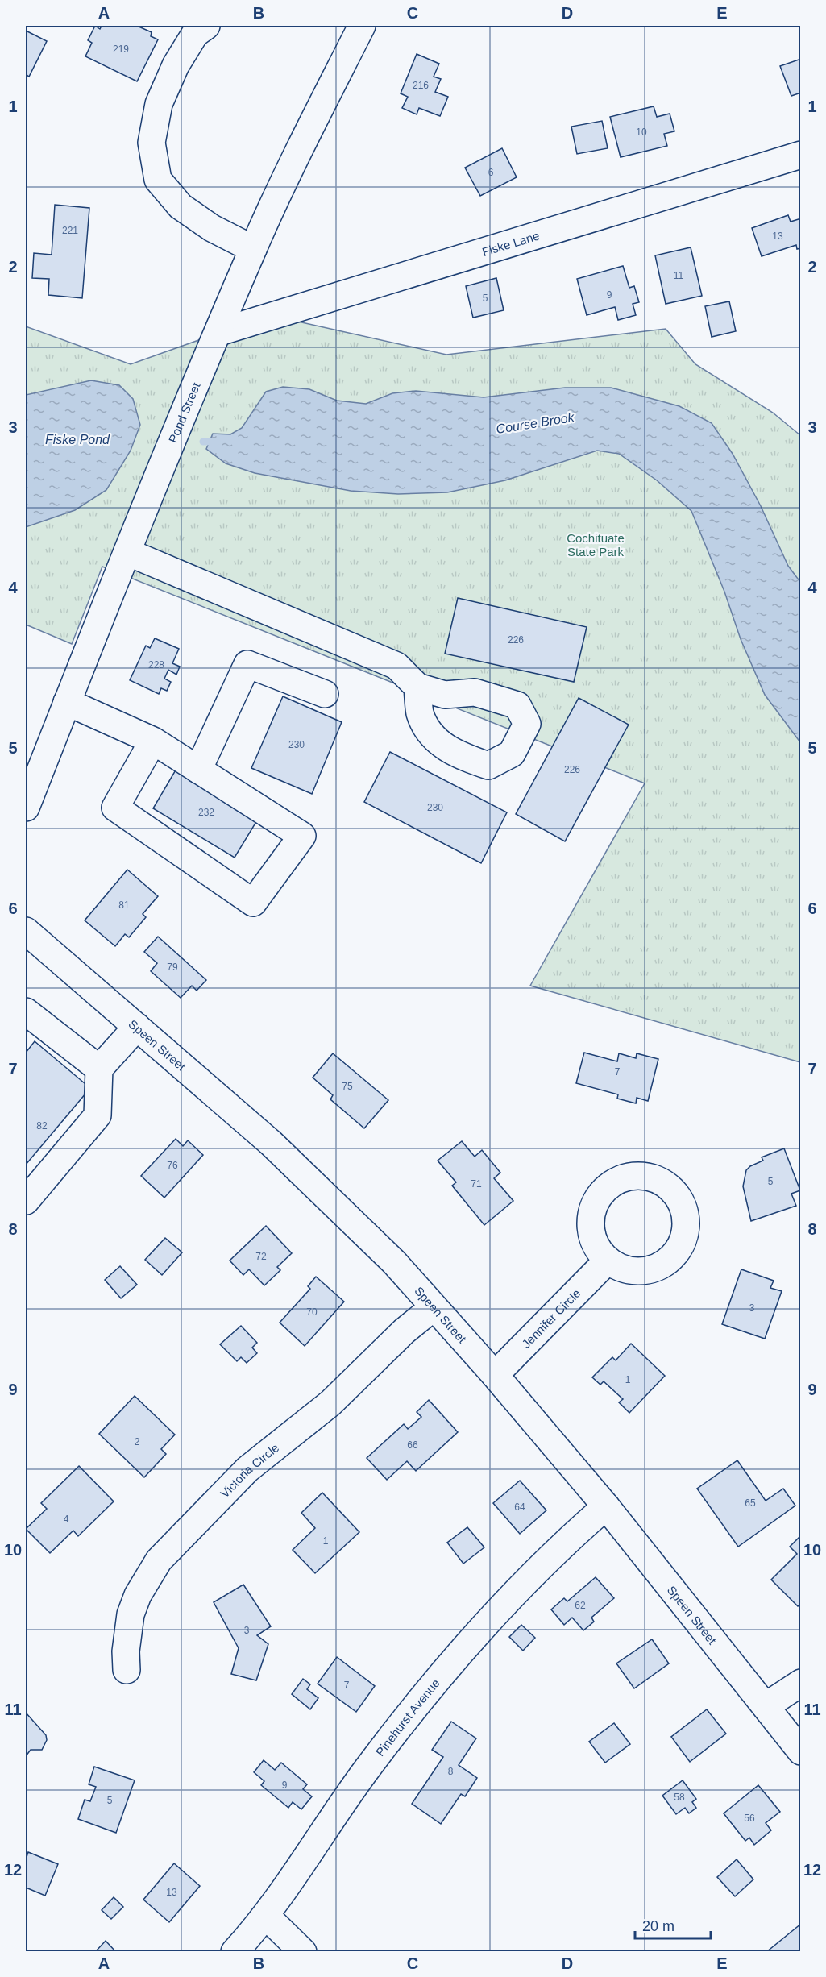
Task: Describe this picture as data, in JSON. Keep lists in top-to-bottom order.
{
  "streets": {
    "street": [
      "Fiske Lane",
      "Pond Street",
      "Speen Street",
      "Jennifer Circle",
      "Victoria Circle",
      "Pinehurst Avenue"
    ]
  },
  "crossings": [
    ["Fiske Lane", "Pond Street"],
    ["Speen Street", "Jennifer Circle"],
    ["Speen Street", "Victoria Circle"],
    ["Speen Street", "Pinehurst Avenue"]
  ],
  "water": ["Course Brook", "Fiske Pond"],
  "parks": ["Cochituate State Park"],
  "house_numbers": [
    "219",
    "216",
    "10",
    "6",
    "221",
    "13",
    "11",
    "9",
    "5",
    "226",
    "228",
    "230",
    "226",
    "230",
    "232",
    "81",
    "79",
    "7",
    "75",
    "82",
    "76",
    "5",
    "71",
    "72",
    "3",
    "70",
    "1",
    "2",
    "66",
    "65",
    "64",
    "4",
    "1",
    "62",
    "3",
    "7",
    "8",
    "9",
    "58",
    "5",
    "56",
    "13"
  ],
  "scale_bar": "20 m",
  "grid": {
    "columns": [
      "A",
      "B",
      "C",
      "D",
      "E"
    ],
    "rows": [
      "1",
      "2",
      "3",
      "4",
      "5",
      "6",
      "7",
      "8",
      "9",
      "10",
      "11",
      "12"
    ]
  }
}
